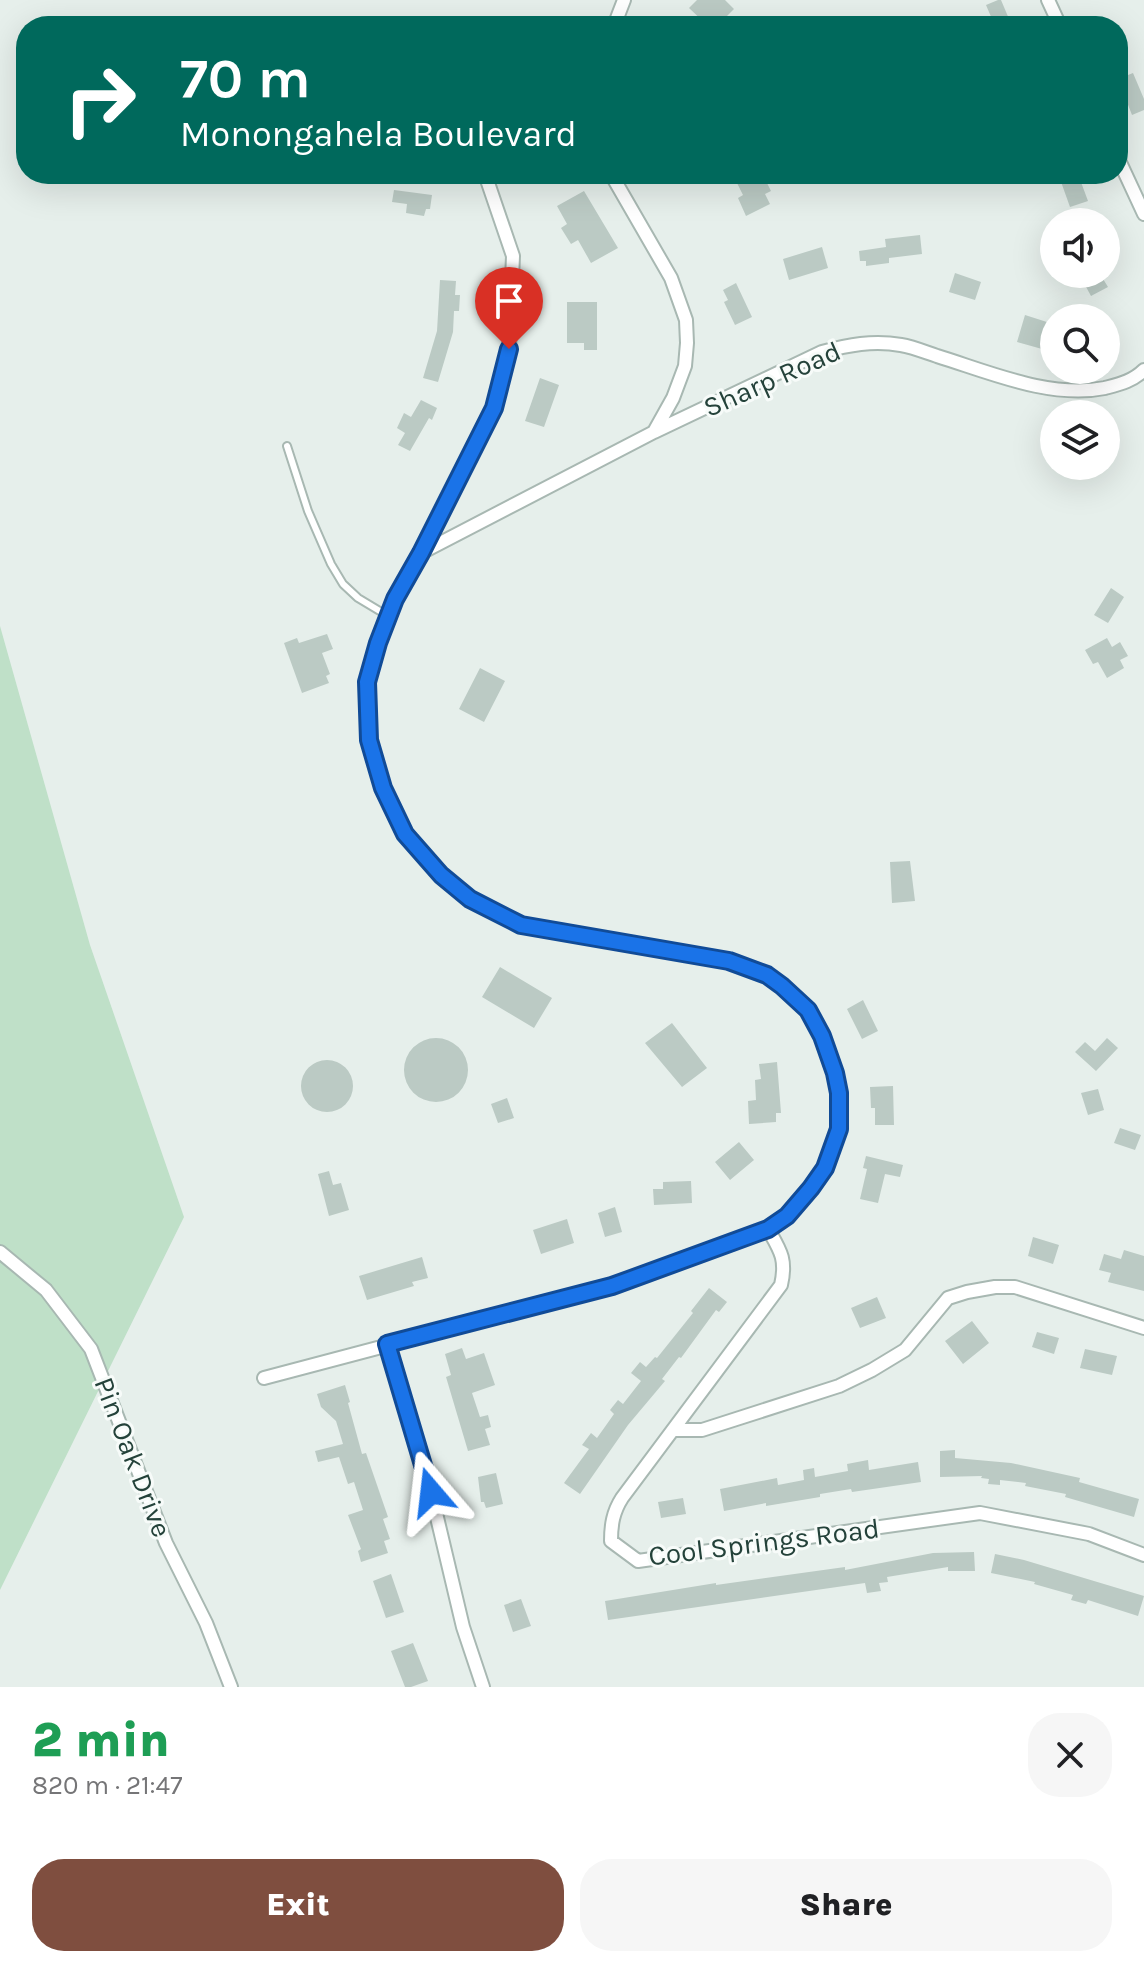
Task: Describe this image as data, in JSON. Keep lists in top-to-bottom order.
{
  "streets": {
    "street": ["Sharp Road", "Pin Oak Drive", "Cool Springs Road"]
  },
  "page": {
    "turn": ["70 m", "Monongahela Boulevard"],
    "heading": ["2 min", "820 m · 21:47"],
    "buttons": ["Exit", "Share"]
  }
}
